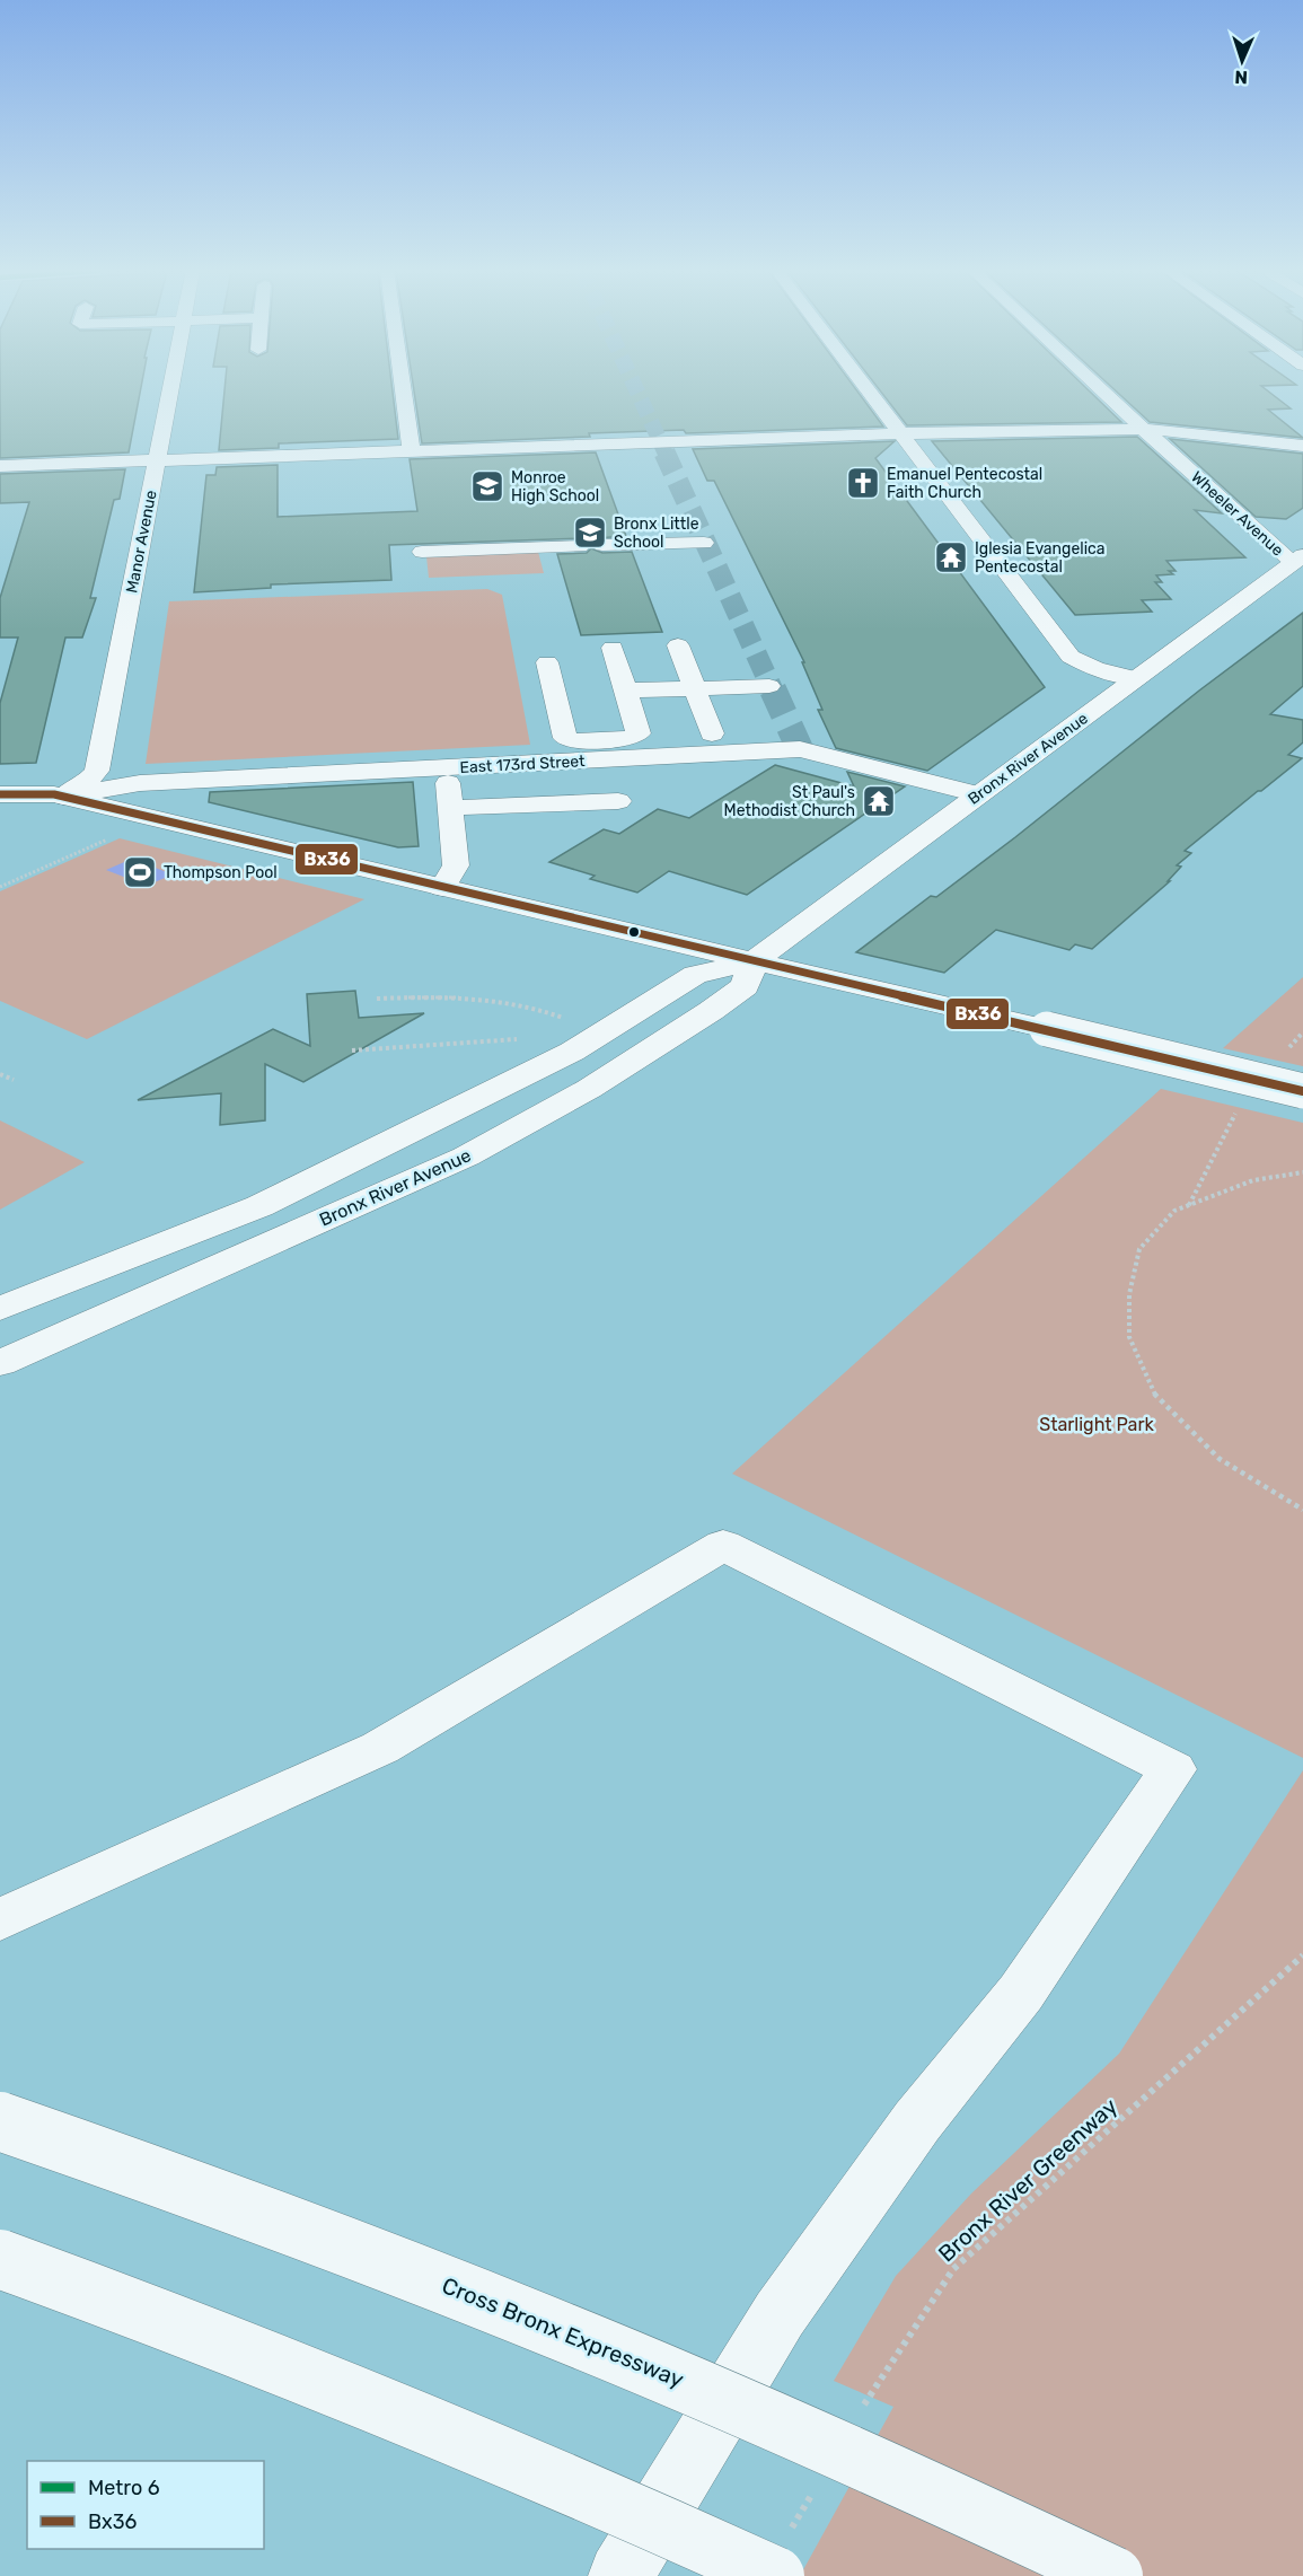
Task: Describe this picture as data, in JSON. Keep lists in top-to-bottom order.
{
  "streets": {
    "main road": [
      "Wheeler Avenue",
      "Manor Avenue",
      "Bronx River Avenue",
      "East 173rd Street",
      "Cross Bronx Expressway"
    ],
    "path": ["Bronx River Greenway"]
  },
  "crossings": [
    ["Wheeler Avenue", "Bronx River Avenue"],
    ["Manor Avenue", "East 173rd Street"],
    ["Bronx River Avenue", "East 173rd Street"]
  ],
  "parks": ["Starlight Park"],
  "places": {
    "church": ["Emanuel Pentecostal Faith Church"],
    "school or university": ["Monroe High School", "Bronx Little School"],
    "temple": ["Iglesia Evangelica Pentecostal", "St Paul's Methodist Church"],
    "sports": ["Thompson Pool"]
  },
  "lines": ["transit line Bx36"],
  "legend": ["Metro 6", "Bx36"],
  "north": "bottom"
}
